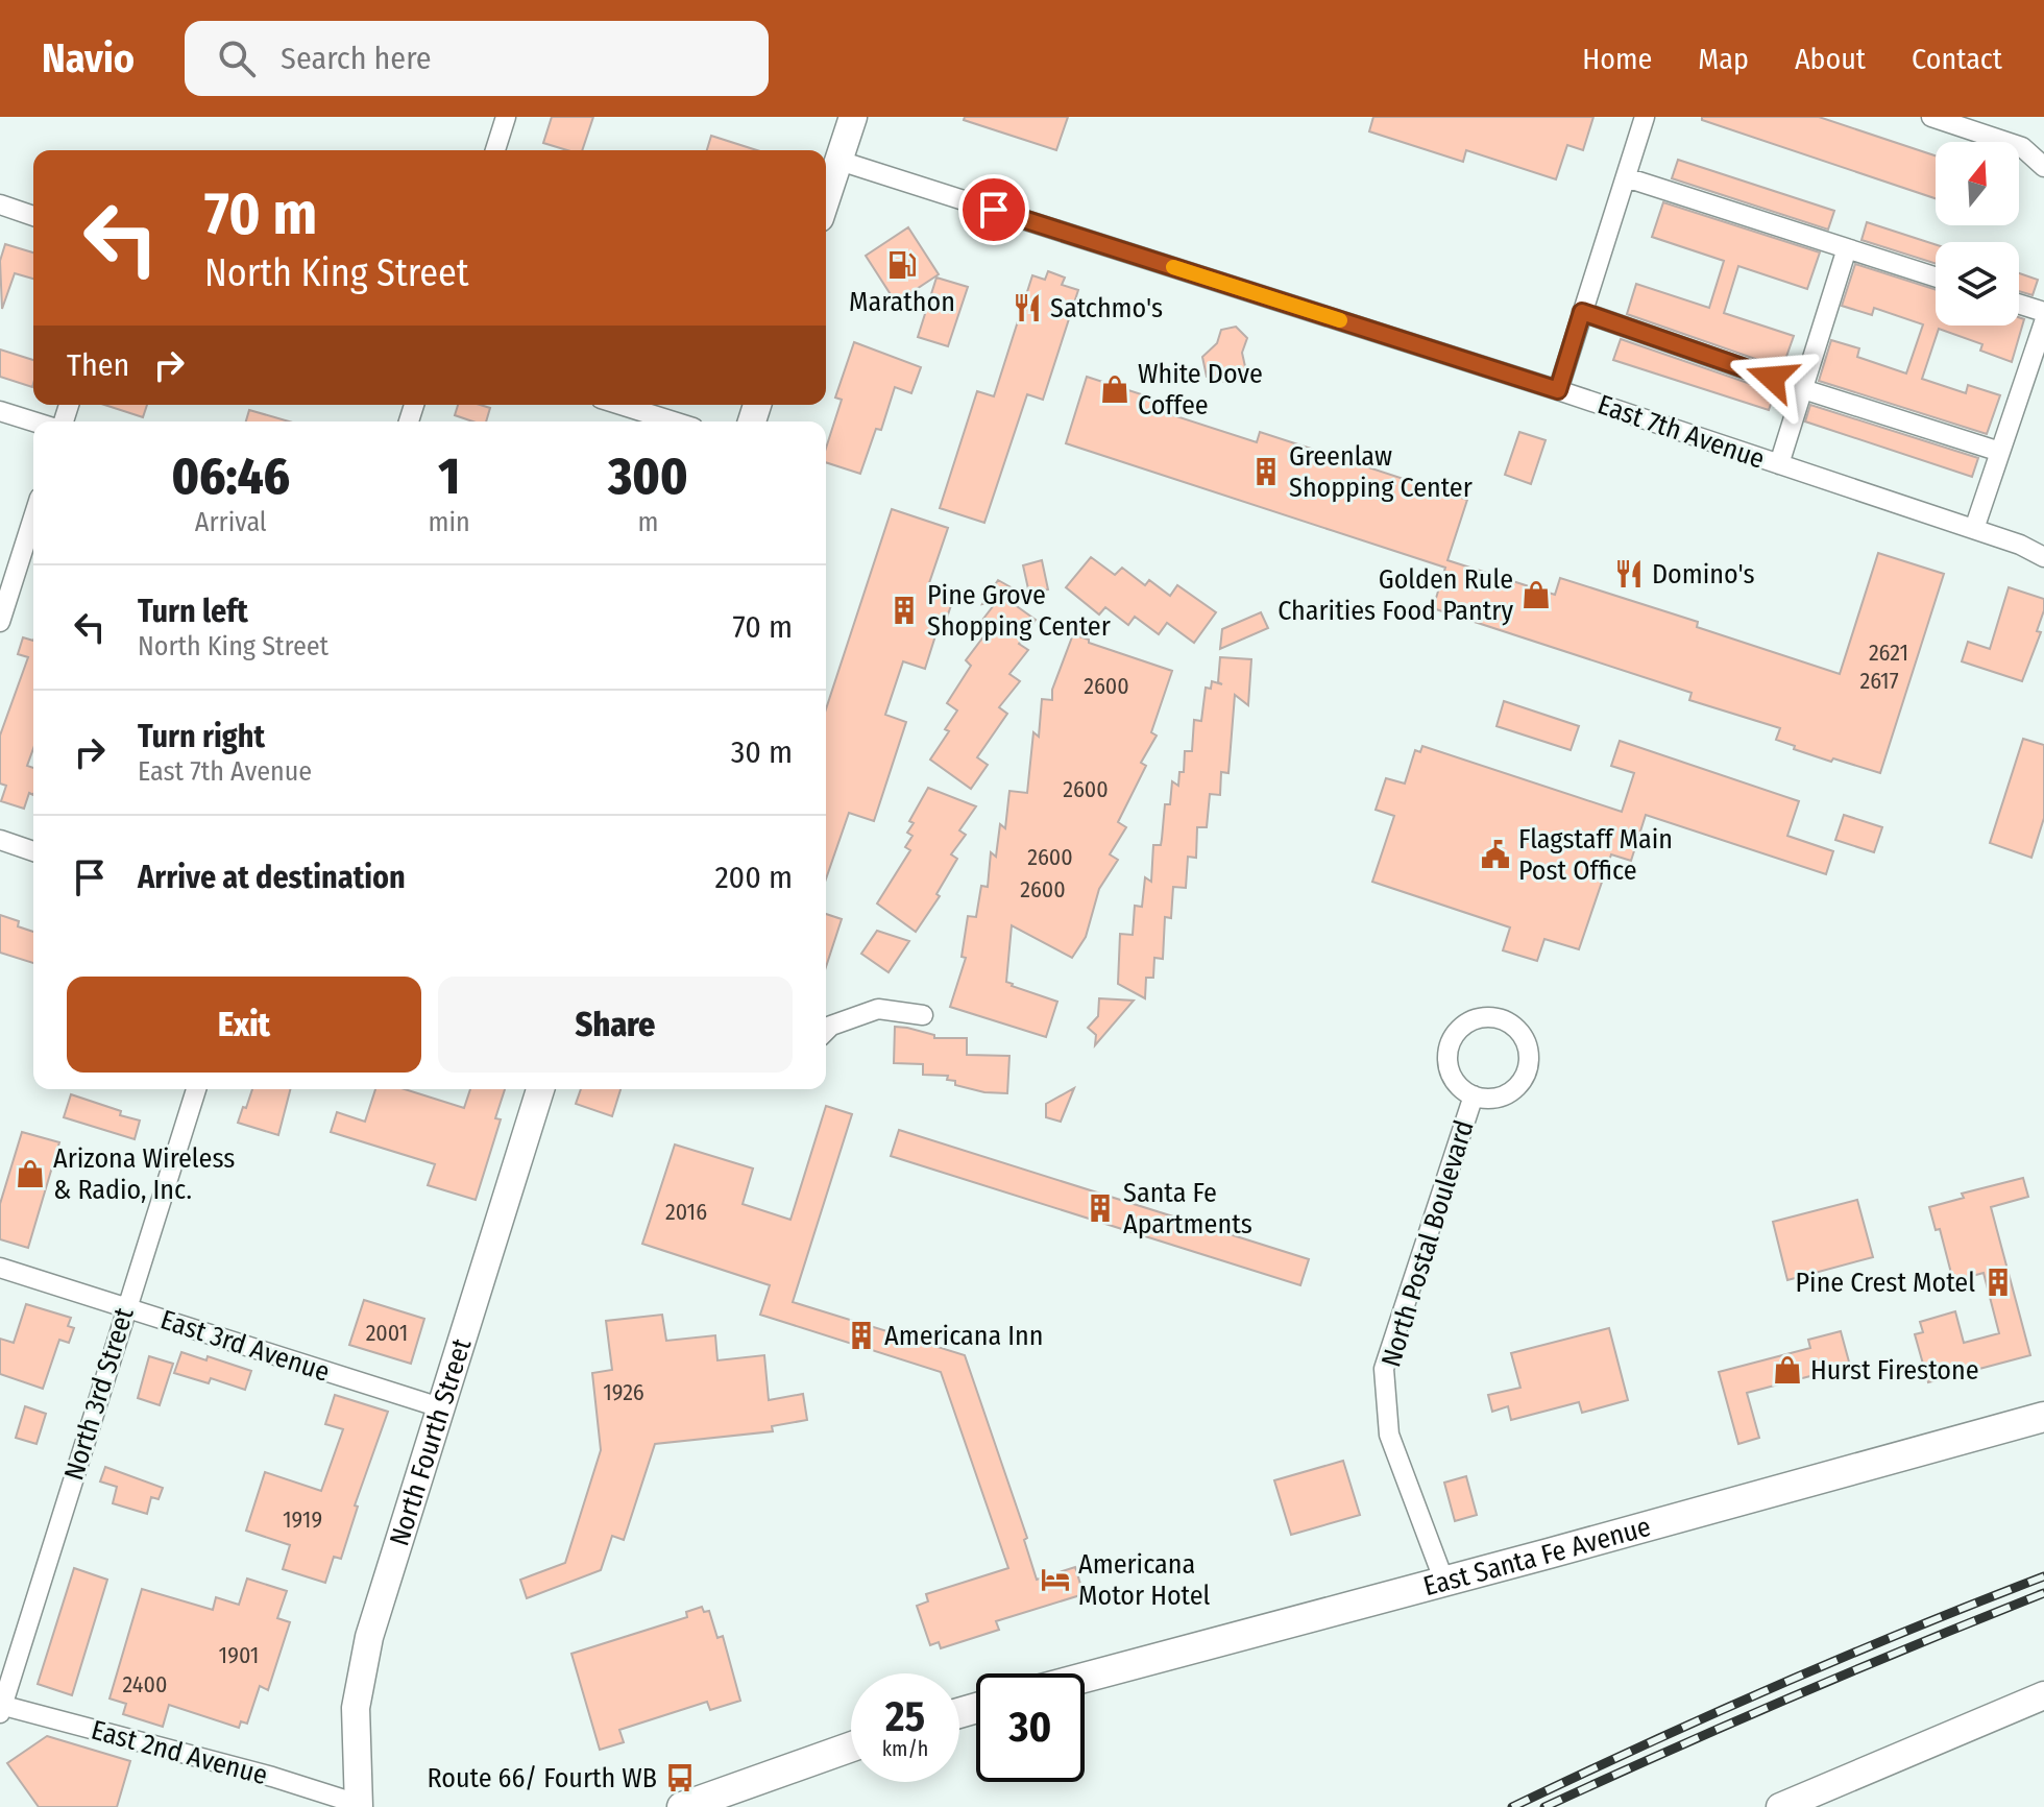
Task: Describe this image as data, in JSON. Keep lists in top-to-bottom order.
{
  "streets": {
    "main road": ["North Fourth Street", "East Santa Fe Avenue"],
    "street": [
      "East 7th Avenue",
      "North Postal Boulevard",
      "East 3rd Avenue",
      "North 3rd Street",
      "East 2nd Avenue"
    ]
  },
  "crossings": [
    ["North Postal Boulevard", "East Santa Fe Avenue"],
    ["East 3rd Avenue", "North 3rd Street"],
    ["East 3rd Avenue", "North Fourth Street"],
    ["North 3rd Street", "East 2nd Avenue"],
    ["North Fourth Street", "East 2nd Avenue"]
  ],
  "places": {
    "fuel station": ["Marathon"],
    "restaurant": ["Satchmo's", "Domino's"],
    "shop": [
      "White Dove Coffee",
      "Golden Rule Charities Food Pantry",
      "Arizona Wireless & Radio, Inc.",
      "Hurst Firestone"
    ],
    "building": [
      "Greenlaw Shopping Center",
      "Pine Grove Shopping Center",
      "Santa Fe Apartments",
      "Pine Crest Motel",
      "Americana Inn"
    ],
    "public building": ["Flagstaff Main Post Office"],
    "hotel": ["Americana Motor Hotel"],
    "bus stop": ["Route 66/ Fourth WB"]
  },
  "house_numbers": [
    "2621",
    "2617",
    "2600",
    "2600",
    "2600",
    "2600",
    "2016",
    "2001",
    "1926",
    "1919",
    "1901",
    "2400"
  ],
  "north": "top",
  "page": {
    "header": "Navio",
    "search": "Search here",
    "nav": [
      "Home",
      "Map",
      "About",
      "Contact"
    ],
    "turn": ["70 m", "North King Street"],
    "then": "Then",
    "eta": [
      "06:46",
      "Arrival",
      "1",
      "min",
      "300",
      "m"
    ],
    "list": [
      {
        "name": "Turn left",
        "note": "North King Street",
        "value": "70 m"
      },
      {
        "name": "Turn right",
        "note": "East 7th Avenue",
        "value": "30 m"
      },
      {
        "name": "Arrive at destination",
        "value": "200 m"
      }
    ],
    "buttons": ["Exit", "Share"],
    "speed": "25 km/h",
    "limit": "30"
  }
}
